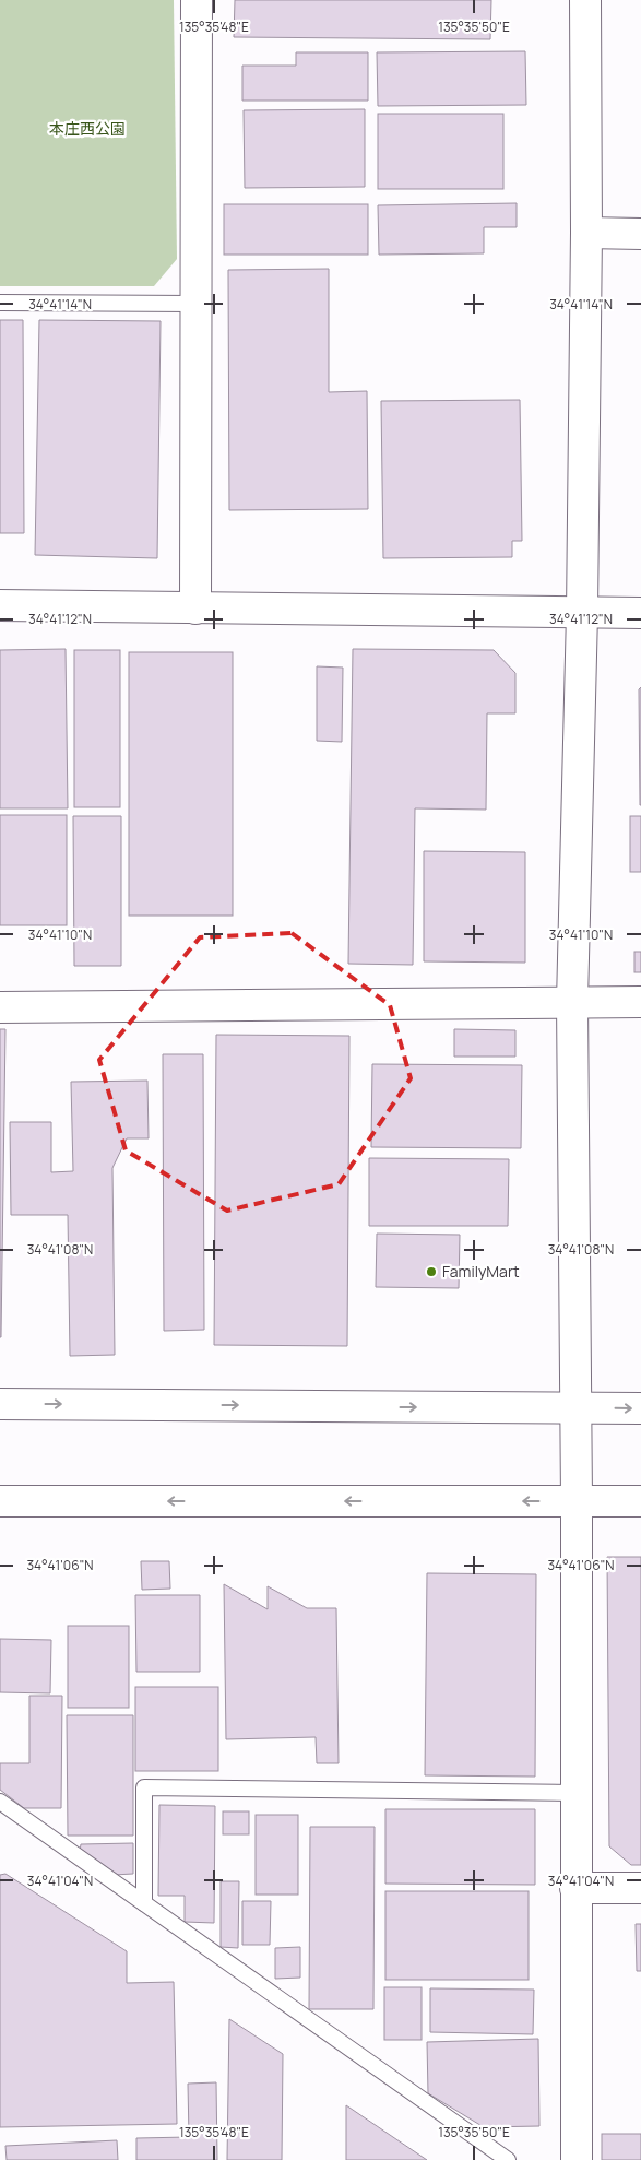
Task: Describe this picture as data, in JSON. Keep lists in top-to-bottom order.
{
  "parks": ["本庄西公園"],
  "places": ["FamilyMart"],
  "coordinates": [
    "135°35'48\"E",
    "135°35'50\"E",
    "34°41'14\"N",
    "34°41'12\"N",
    "34°41'10\"N",
    "34°41'08\"N",
    "34°41'06\"N",
    "34°41'04\"N"
  ]
}
